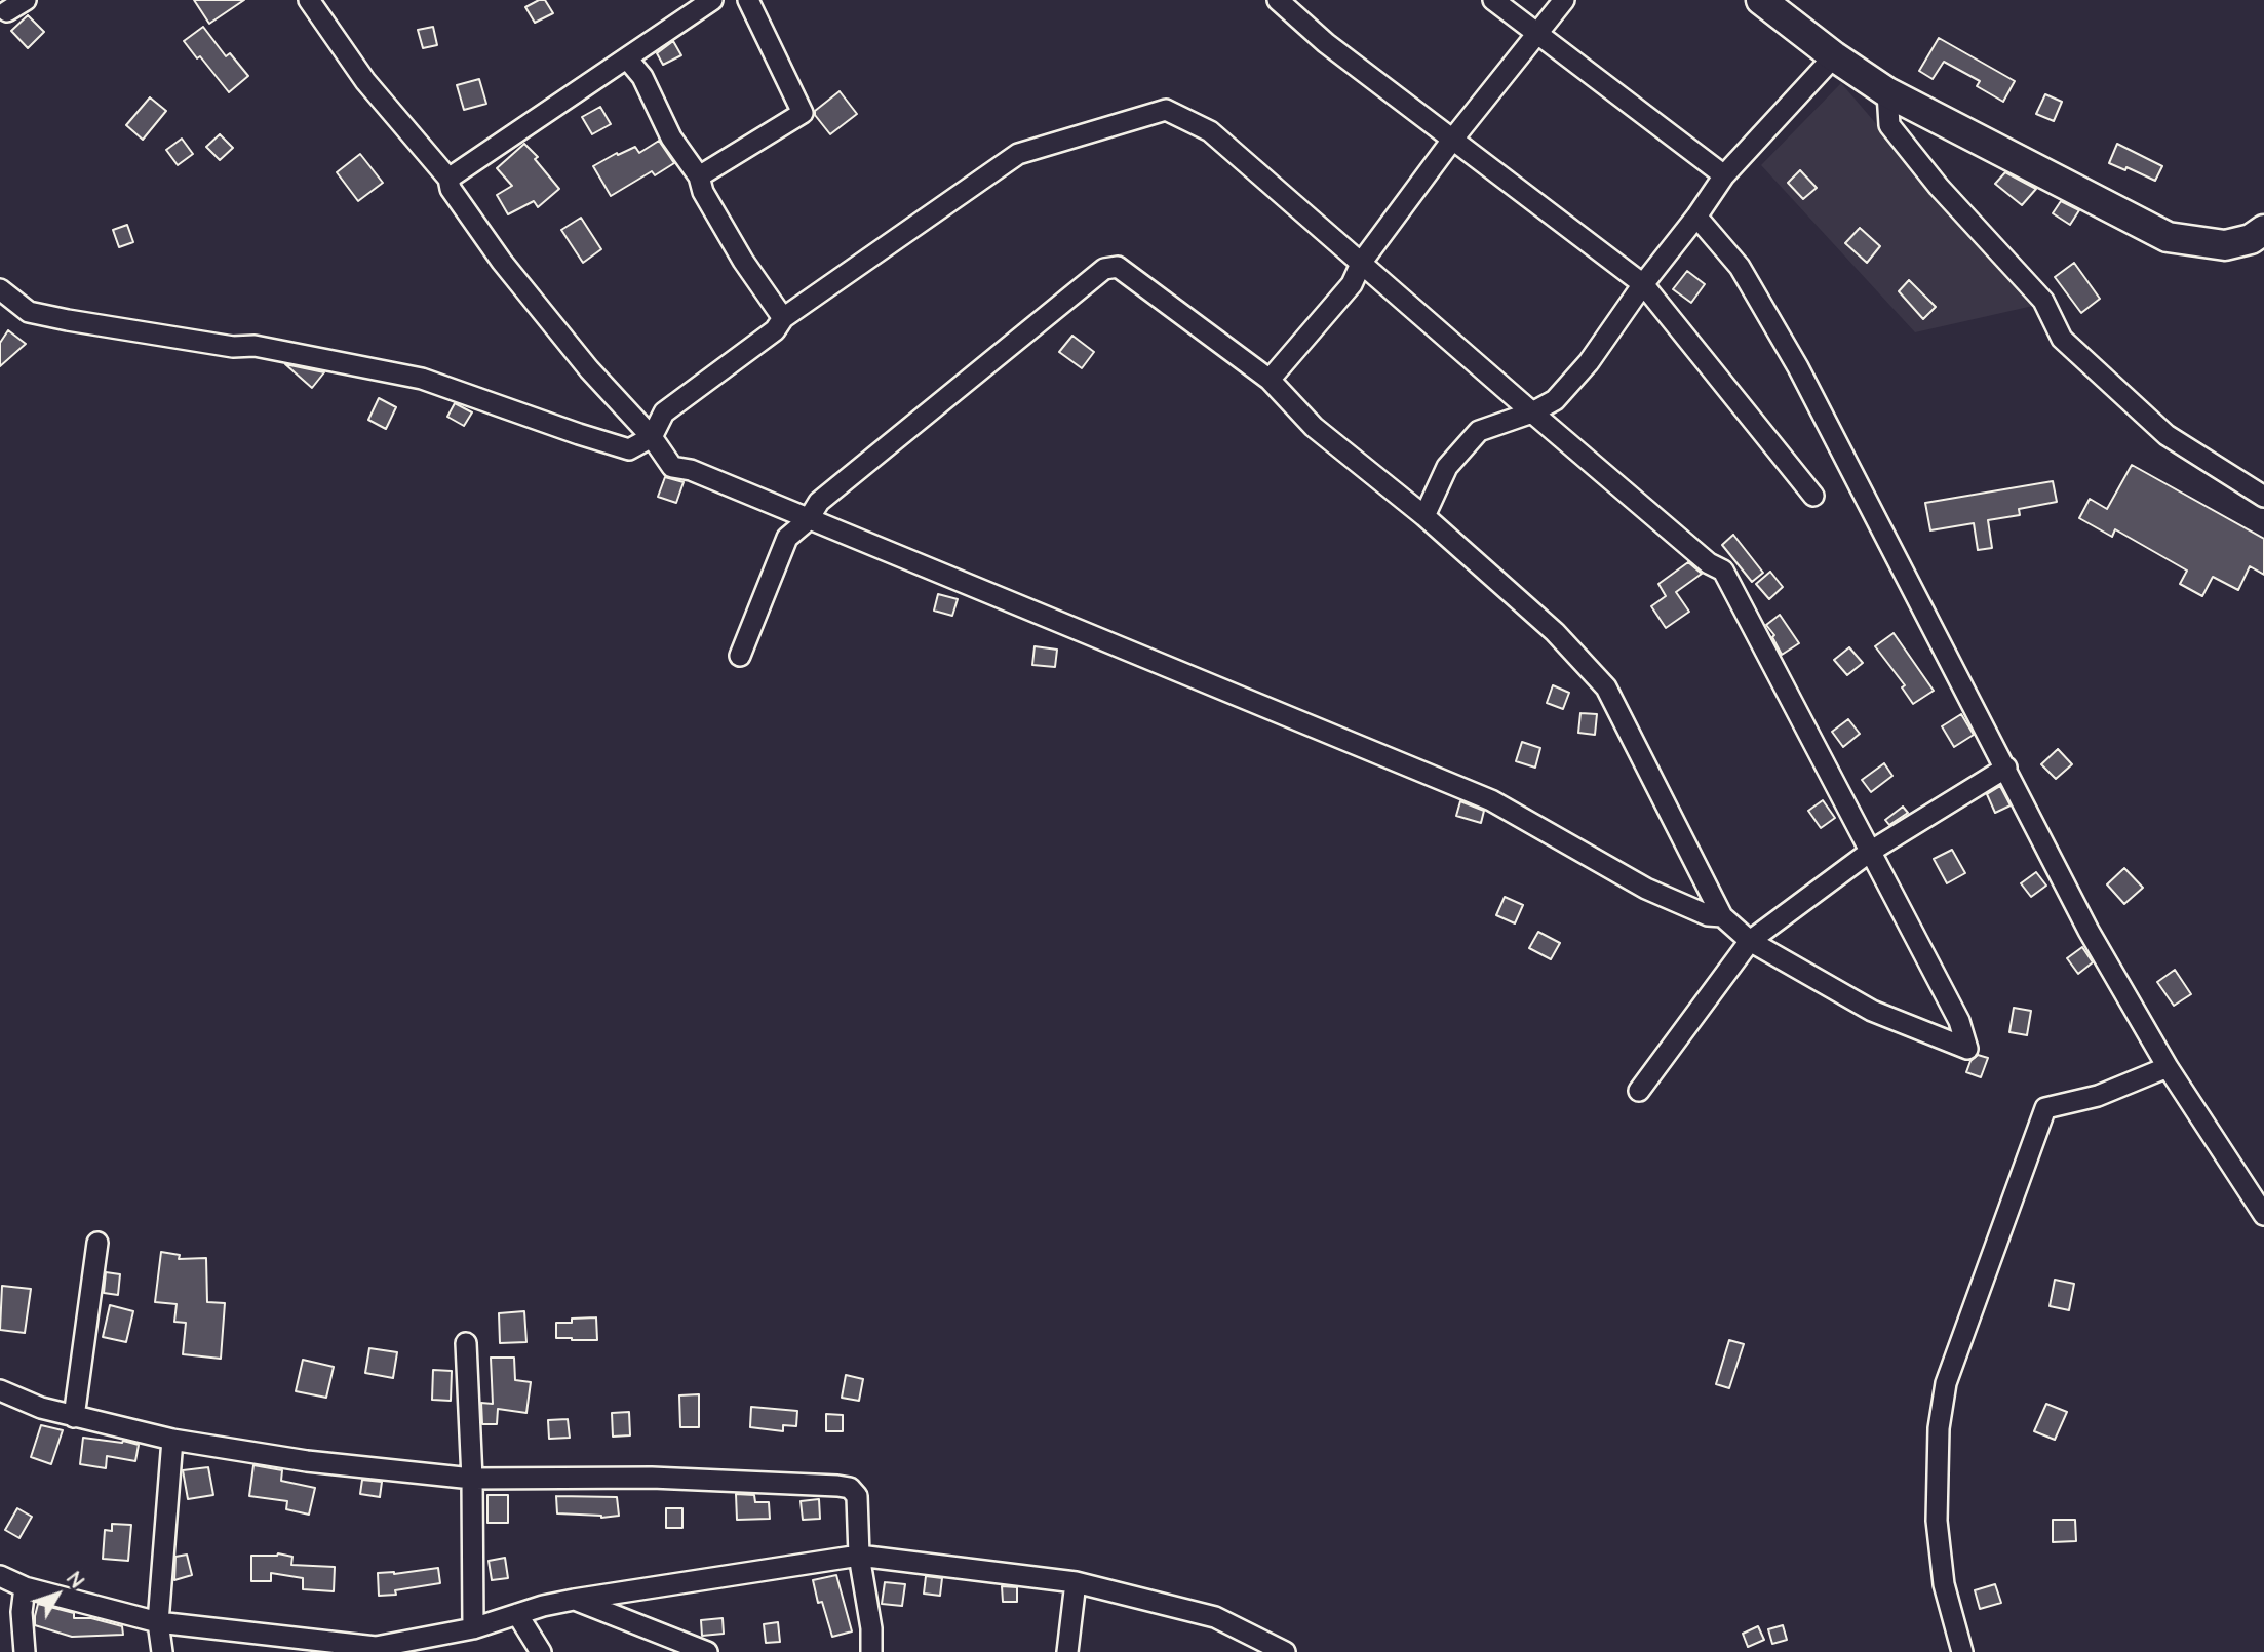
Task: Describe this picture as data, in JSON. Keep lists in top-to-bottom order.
{
  "north": "top right"
}
